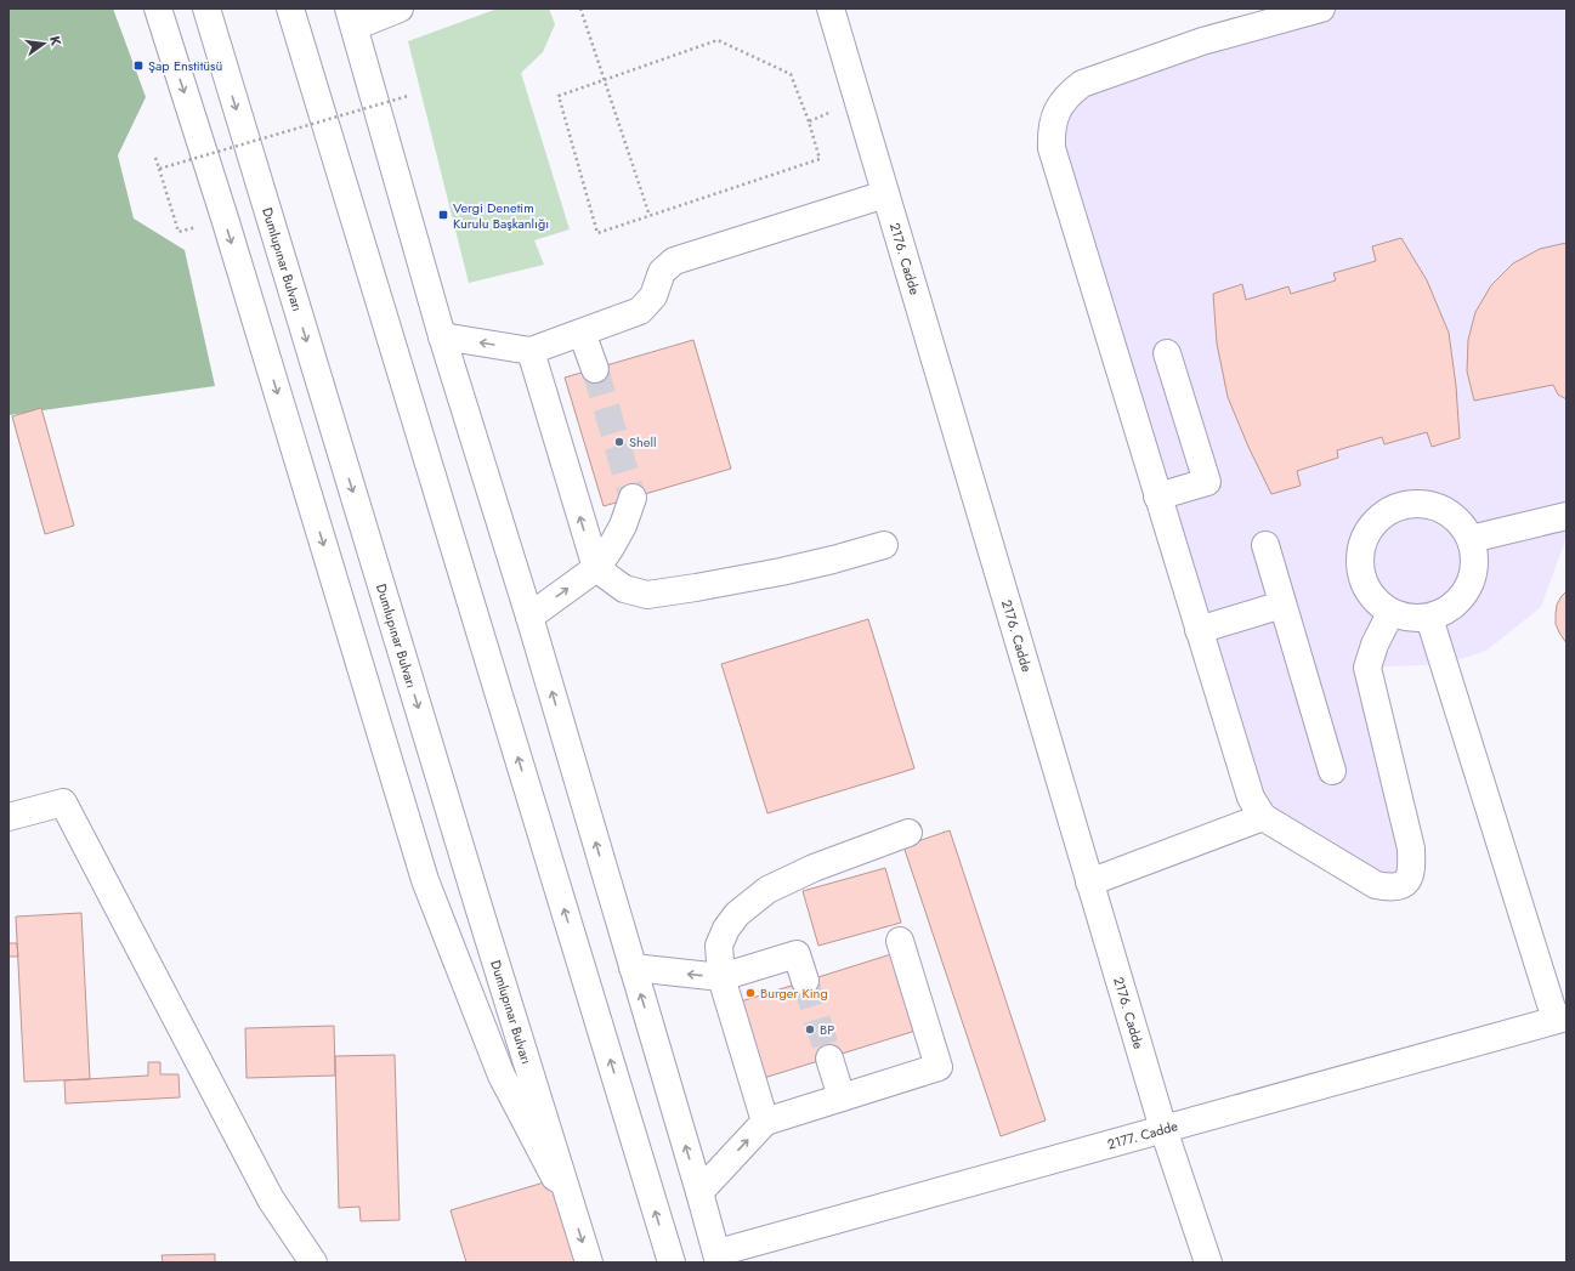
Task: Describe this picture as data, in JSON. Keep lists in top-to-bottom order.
{
  "streets": {
    "main road": ["Dumlupınar Bulvarı", "2176. Cadde", "2177. Cadde"]
  },
  "crossings": [
    ["2176. Cadde", "2177. Cadde"]
  ],
  "places": {
    "transit": ["Şap Enstitüsü", "Vergi Denetim Kurulu Başkanlığı"],
    "other": ["Shell", "Burger King", "BP"]
  },
  "north": "right"
}
